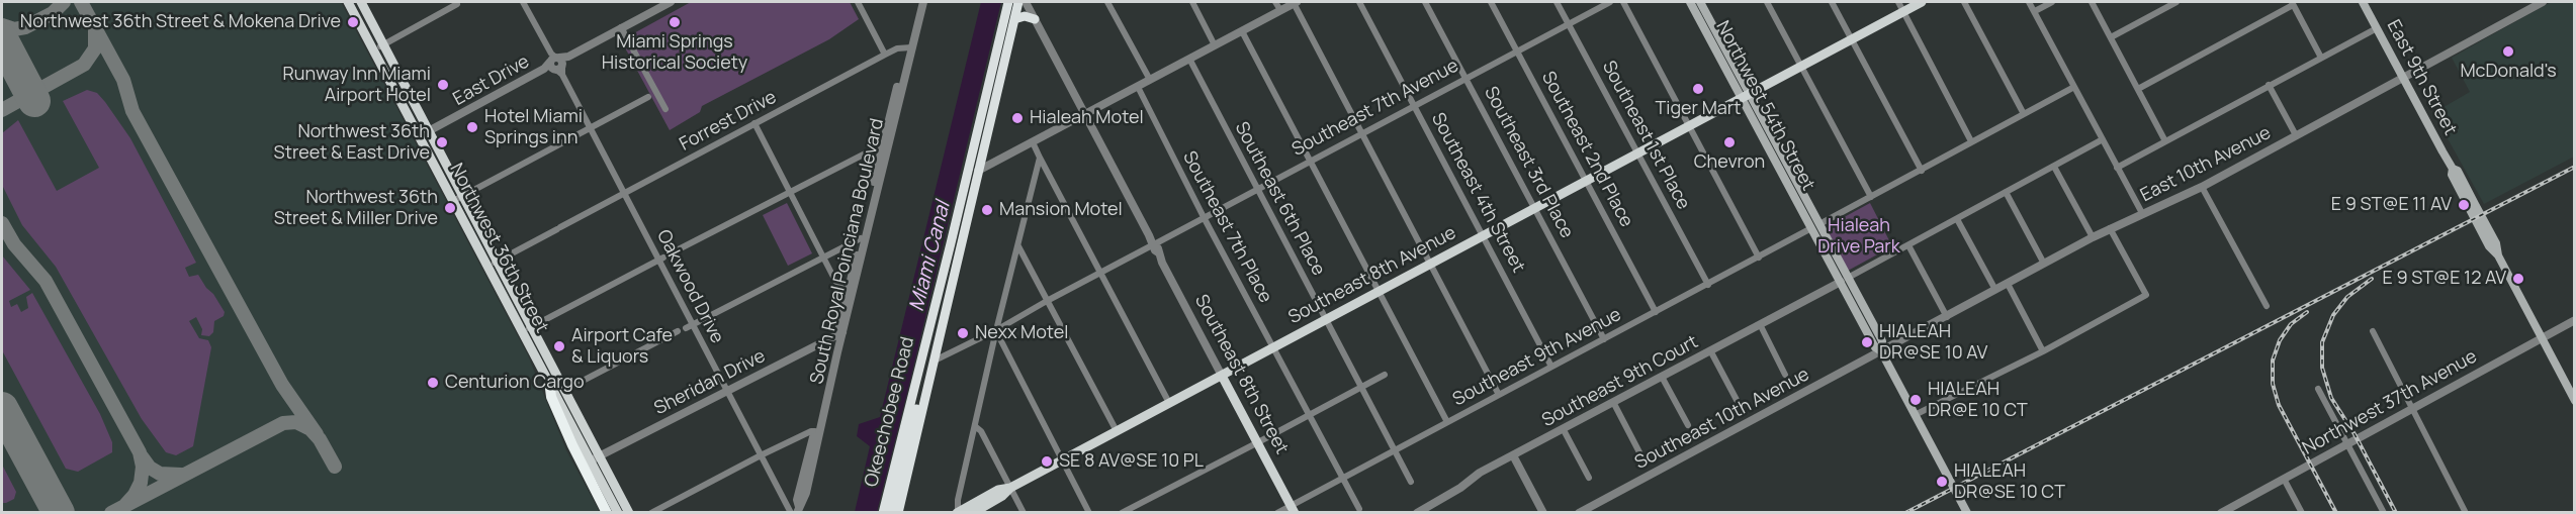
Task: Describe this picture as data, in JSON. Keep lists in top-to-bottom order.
{
  "streets": {
    "highway": ["Okeechobee Road"],
    "main road": [
      "East 9th Street",
      "Northwest 54th Street",
      "Northwest 36th Street",
      "Southeast 8th Avenue",
      "Southeast 8th Street"
    ],
    "street": [
      "East Drive",
      "Southeast 7th Avenue",
      "Forrest Drive",
      "Southeast 1st Place",
      "Southeast 2nd Place",
      "Southeast 3rd Place",
      "East 10th Avenue",
      "Southeast 4th Street",
      "Southeast 6th Place",
      "Southeast 7th Place",
      "South Royal Poinciana Boulevard",
      "Oakwood Drive",
      "Southeast 9th Avenue",
      "Southeast 9th Court",
      "Sheridan Drive",
      "Northwest 37th Avenue",
      "Southeast 10th Avenue"
    ]
  },
  "crossings": [
    ["East 9th Street", "East 10th Avenue"],
    ["East 9th Street", "Northwest 37th Avenue"],
    ["East Drive", "Northwest 36th Street"],
    ["East Drive", "Oakwood Drive"],
    ["Northwest 54th Street", "Southeast 8th Avenue"],
    ["Northwest 54th Street", "Southeast 9th Avenue"],
    ["Southeast 7th Avenue", "Southeast 1st Place"],
    ["Southeast 7th Avenue", "Southeast 2nd Place"],
    ["Southeast 7th Avenue", "Southeast 3rd Place"],
    ["Southeast 7th Avenue", "Southeast 4th Street"],
    ["Southeast 7th Avenue", "Southeast 6th Place"],
    ["Southeast 7th Avenue", "Southeast 7th Place"],
    ["Southeast 7th Avenue", "Southeast 8th Street"],
    ["Southeast 7th Avenue", "Okeechobee Road"],
    ["Forrest Drive", "Northwest 36th Street"],
    ["Forrest Drive", "South Royal Poinciana Boulevard"],
    ["Forrest Drive", "Oakwood Drive"],
    ["Southeast 1st Place", "Southeast 8th Avenue"],
    ["Southeast 1st Place", "Southeast 9th Avenue"],
    ["Southeast 2nd Place", "Southeast 8th Avenue"],
    ["Southeast 2nd Place", "Southeast 9th Avenue"],
    ["Southeast 3rd Place", "Southeast 8th Avenue"],
    ["Southeast 3rd Place", "Southeast 9th Avenue"],
    ["East 10th Avenue", "Southeast 10th Avenue"],
    ["Southeast 4th Street", "Southeast 8th Avenue"],
    ["Southeast 4th Street", "Southeast 9th Avenue"],
    ["Southeast 6th Place", "Southeast 8th Avenue"],
    ["Southeast 6th Place", "Southeast 9th Avenue"],
    ["Southeast 7th Place", "Southeast 8th Avenue"],
    ["Southeast 7th Place", "Southeast 9th Avenue"],
    ["Northwest 36th Street", "Sheridan Drive"],
    ["South Royal Poinciana Boulevard", "Sheridan Drive"],
    ["Southeast 8th Avenue", "Southeast 8th Street"],
    ["Oakwood Drive", "Sheridan Drive"],
    ["Southeast 9th Avenue", "Southeast 8th Street"]
  ],
  "water": ["Miami Canal"],
  "parks": ["Hialeah Drive Park"],
  "places": [
    "Northwest 36th Street & Mokena Drive",
    "Miami Springs Historical Society",
    "McDonald's",
    "Runway Inn Miami Airport Hotel",
    "Tiger Mart",
    "Hialeah Motel",
    "Hotel Miami Springs inn",
    "Northwest 36th Street & East Drive",
    "Chevron",
    "E 9 ST@E 11 AV",
    "Northwest 36th Street & Miller Drive",
    "Mansion Motel",
    "E 9 ST@E 12 AV",
    "Nexx Motel",
    "HIALEAH DR@SE 10 AV",
    "Airport Cafe & Liquors",
    "Centurion Cargo",
    "HIALEAH DR@E 10 CT",
    "SE 8 AV@SE 10 PL",
    "HIALEAH DR@SE 10 CT"
  ]
}
